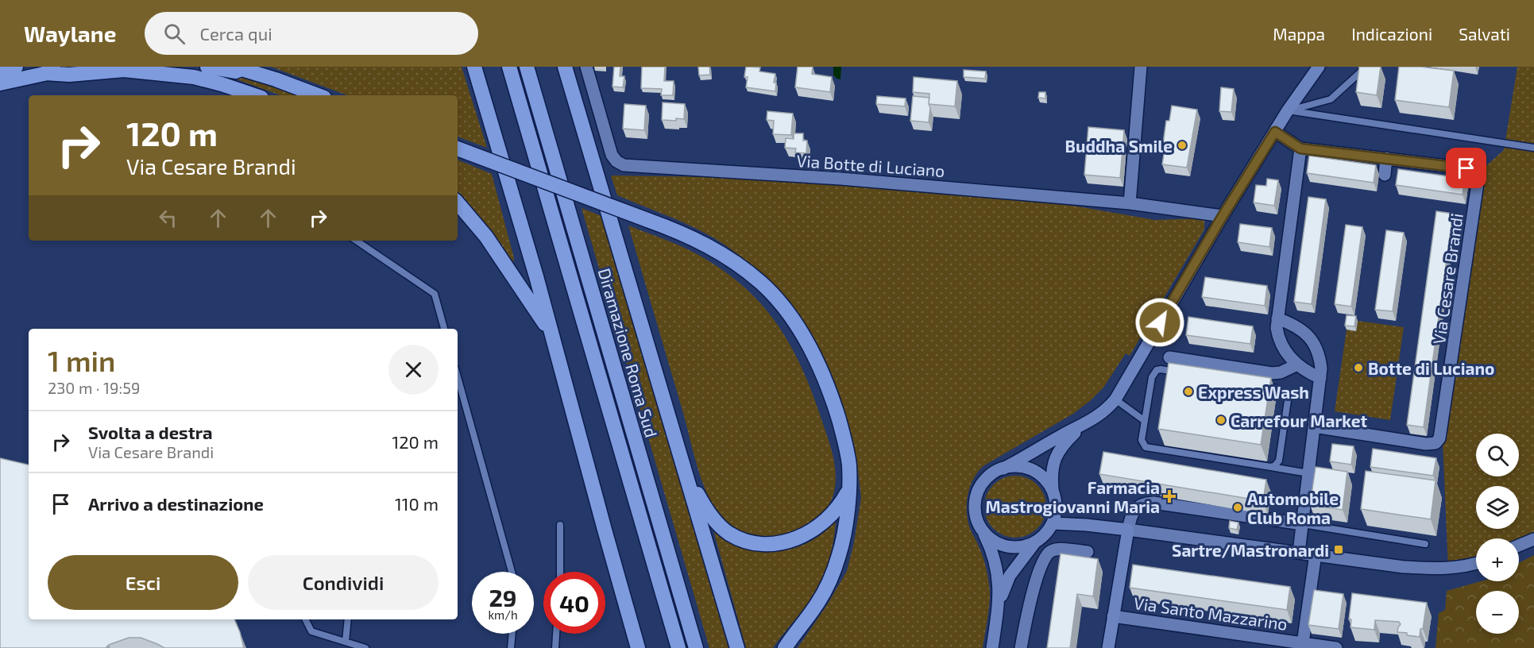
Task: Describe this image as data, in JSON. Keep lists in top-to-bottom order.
{
  "streets": {
    "highway": ["Diramazione Roma Sud"],
    "street": ["Via Botte di Luciano", "Via Cesare Brandi", "Via Santo Mazzarino"]
  },
  "places": {
    "other": [
      "Buddha Smile",
      "Botte di Luciano",
      "Express Wash",
      "Carrefour Market",
      "Automobile Club Roma"
    ],
    "health": ["Farmacia Mastrogiovanni Maria"],
    "transit": ["Sartre/Mastronardi"]
  },
  "page": {
    "header": "Waylane",
    "search": "Cerca qui",
    "nav": ["Mappa", "Indicazioni", "Salvati"],
    "turn": ["120 m", "Via Cesare Brandi"],
    "heading": ["1 min", "230 m · 19:59"],
    "list": [
      {
        "name": "Svolta a destra",
        "note": "Via Cesare Brandi",
        "value": "120 m"
      },
      {
        "name": "Arrivo a destinazione",
        "value": "110 m"
      }
    ],
    "map_buttons": ["+", "−"],
    "buttons": ["Esci", "Condividi"],
    "speed": "29 km/h",
    "limit": "40"
  }
}
